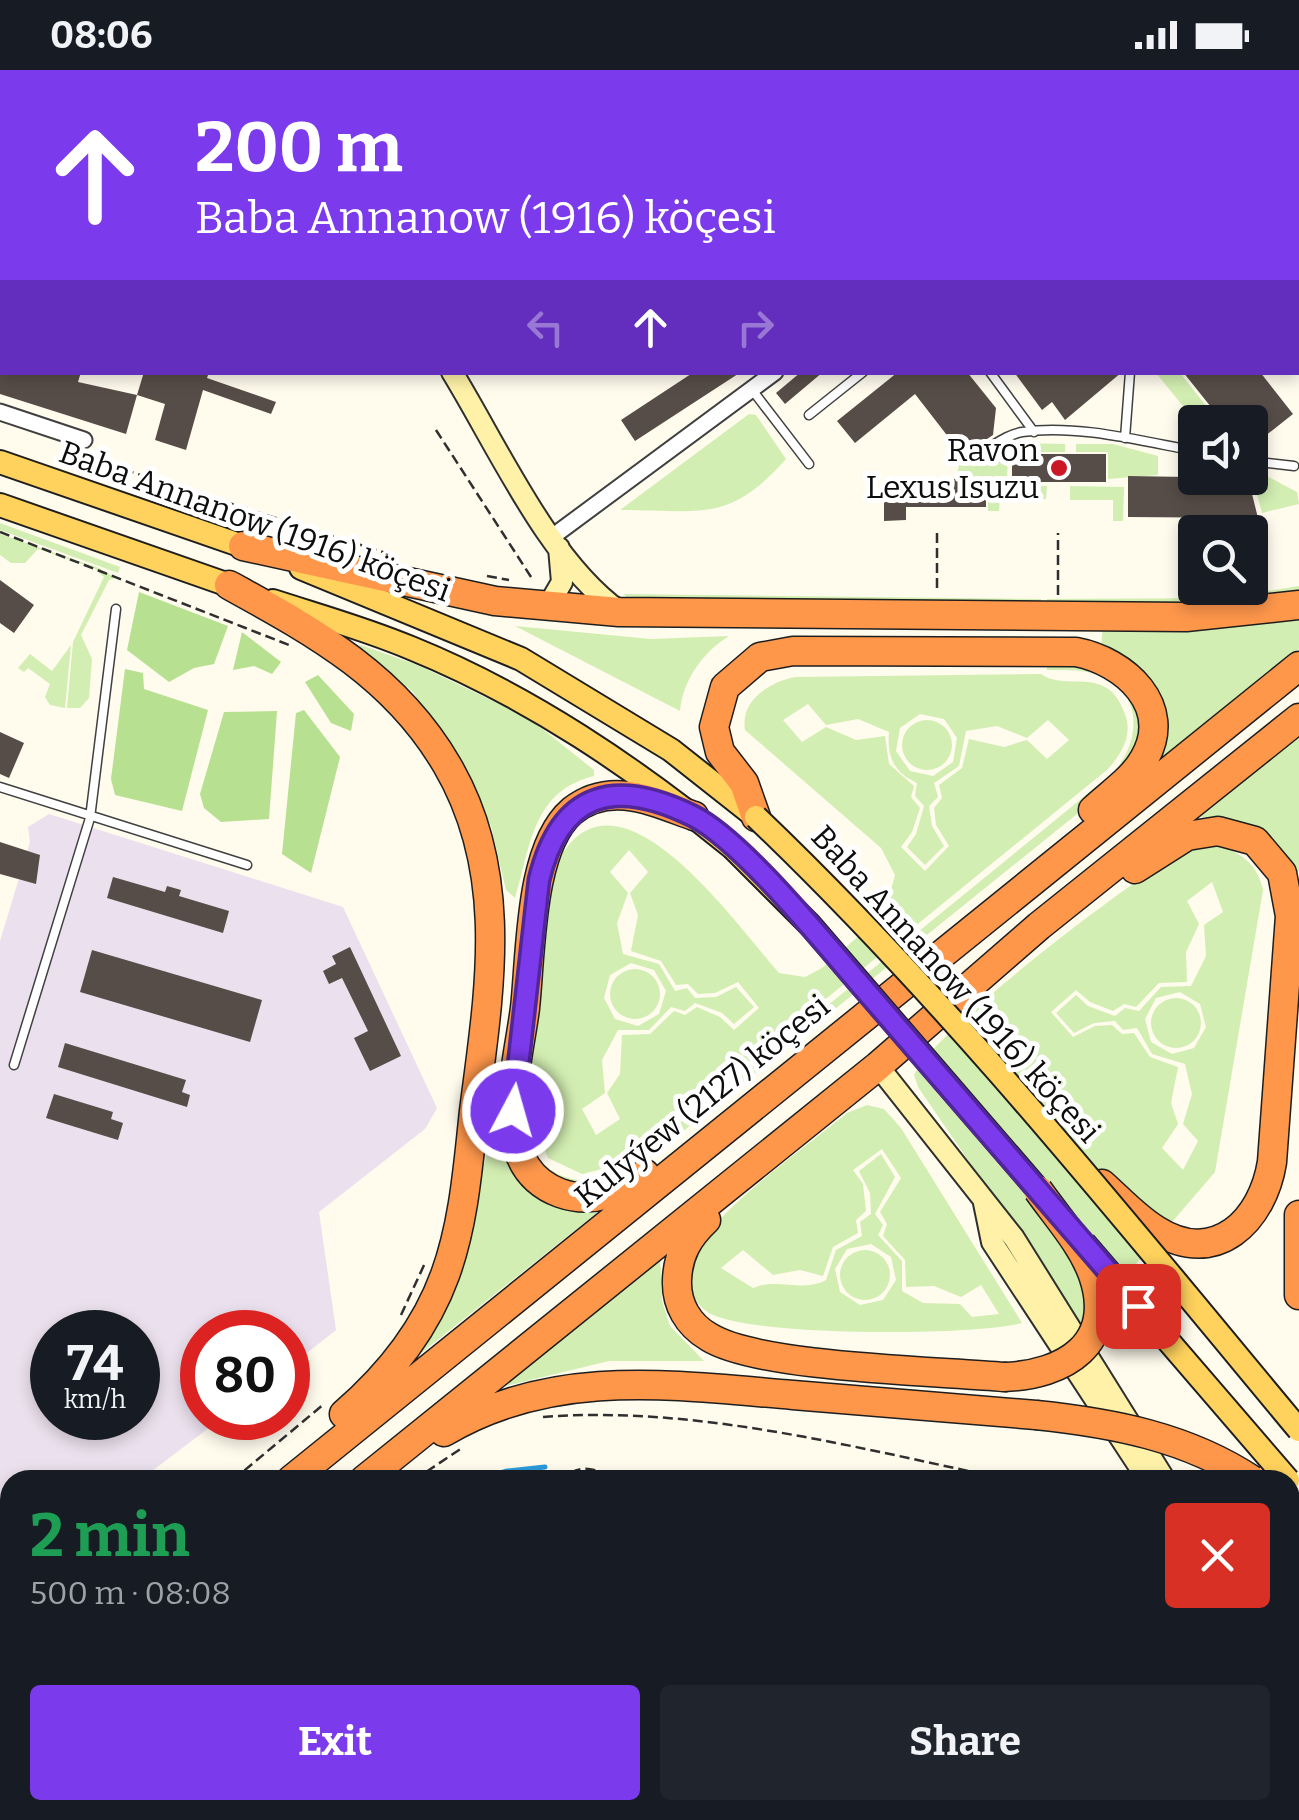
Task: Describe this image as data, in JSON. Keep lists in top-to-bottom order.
{
  "streets": {
    "highway": ["Kulyýew (2127) köçesi"],
    "main road": ["Baba Annanow (1916) köçesi"]
  },
  "places": ["Ravon Lexus Isuzu"],
  "page": {
    "status": "08:06",
    "turn": ["200 m", "Baba Annanow (1916) köçesi"],
    "speed": "74 km/h",
    "limit": "80",
    "heading": ["2 min", "500 m · 08:08"],
    "buttons": ["Exit", "Share"]
  }
}
